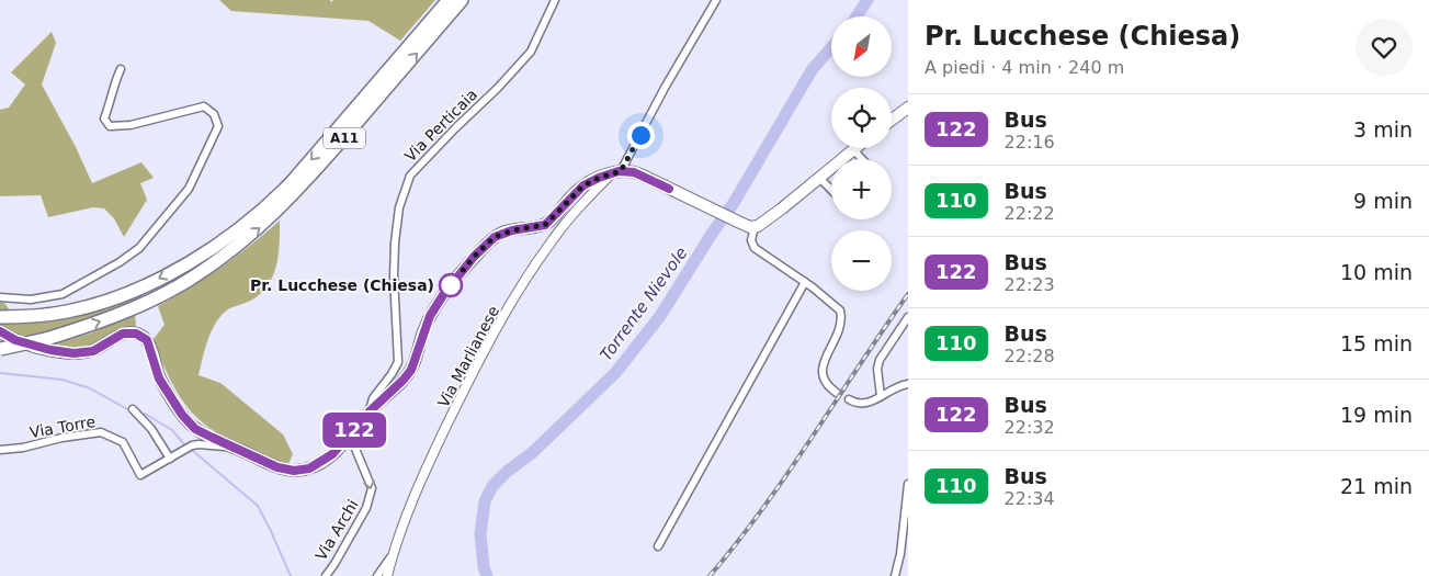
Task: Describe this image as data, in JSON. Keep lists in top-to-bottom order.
{
  "streets": {
    "highway": ["A11"],
    "street": [
      "Via Perticaia",
      "Via Marlianese",
      "Via Torre",
      "Via Archi"
    ]
  },
  "one_way": ["Via Archi"],
  "water": ["Torrente Nievole"],
  "places": ["Pr. Lucchese (Chiesa)"],
  "lines": ["bus line 122"],
  "north": "bottom left",
  "page": {
    "on_map": "122",
    "heading": ["Pr. Lucchese (Chiesa)", "A piedi · 4 min · 240 m"],
    "map_buttons": ["+", "−"],
    "list": [
      {
        "mark": "122",
        "name": "Bus",
        "note": "22:16",
        "value": "3 min"
      },
      {
        "mark": "110",
        "name": "Bus",
        "note": "22:22",
        "value": "9 min"
      },
      {
        "mark": "122",
        "name": "Bus",
        "note": "22:23",
        "value": "10 min"
      },
      {
        "mark": "110",
        "name": "Bus",
        "note": "22:28",
        "value": "15 min"
      },
      {
        "mark": "122",
        "name": "Bus",
        "note": "22:32",
        "value": "19 min"
      },
      {
        "mark": "110",
        "name": "Bus",
        "note": "22:34",
        "value": "21 min"
      }
    ]
  }
}
